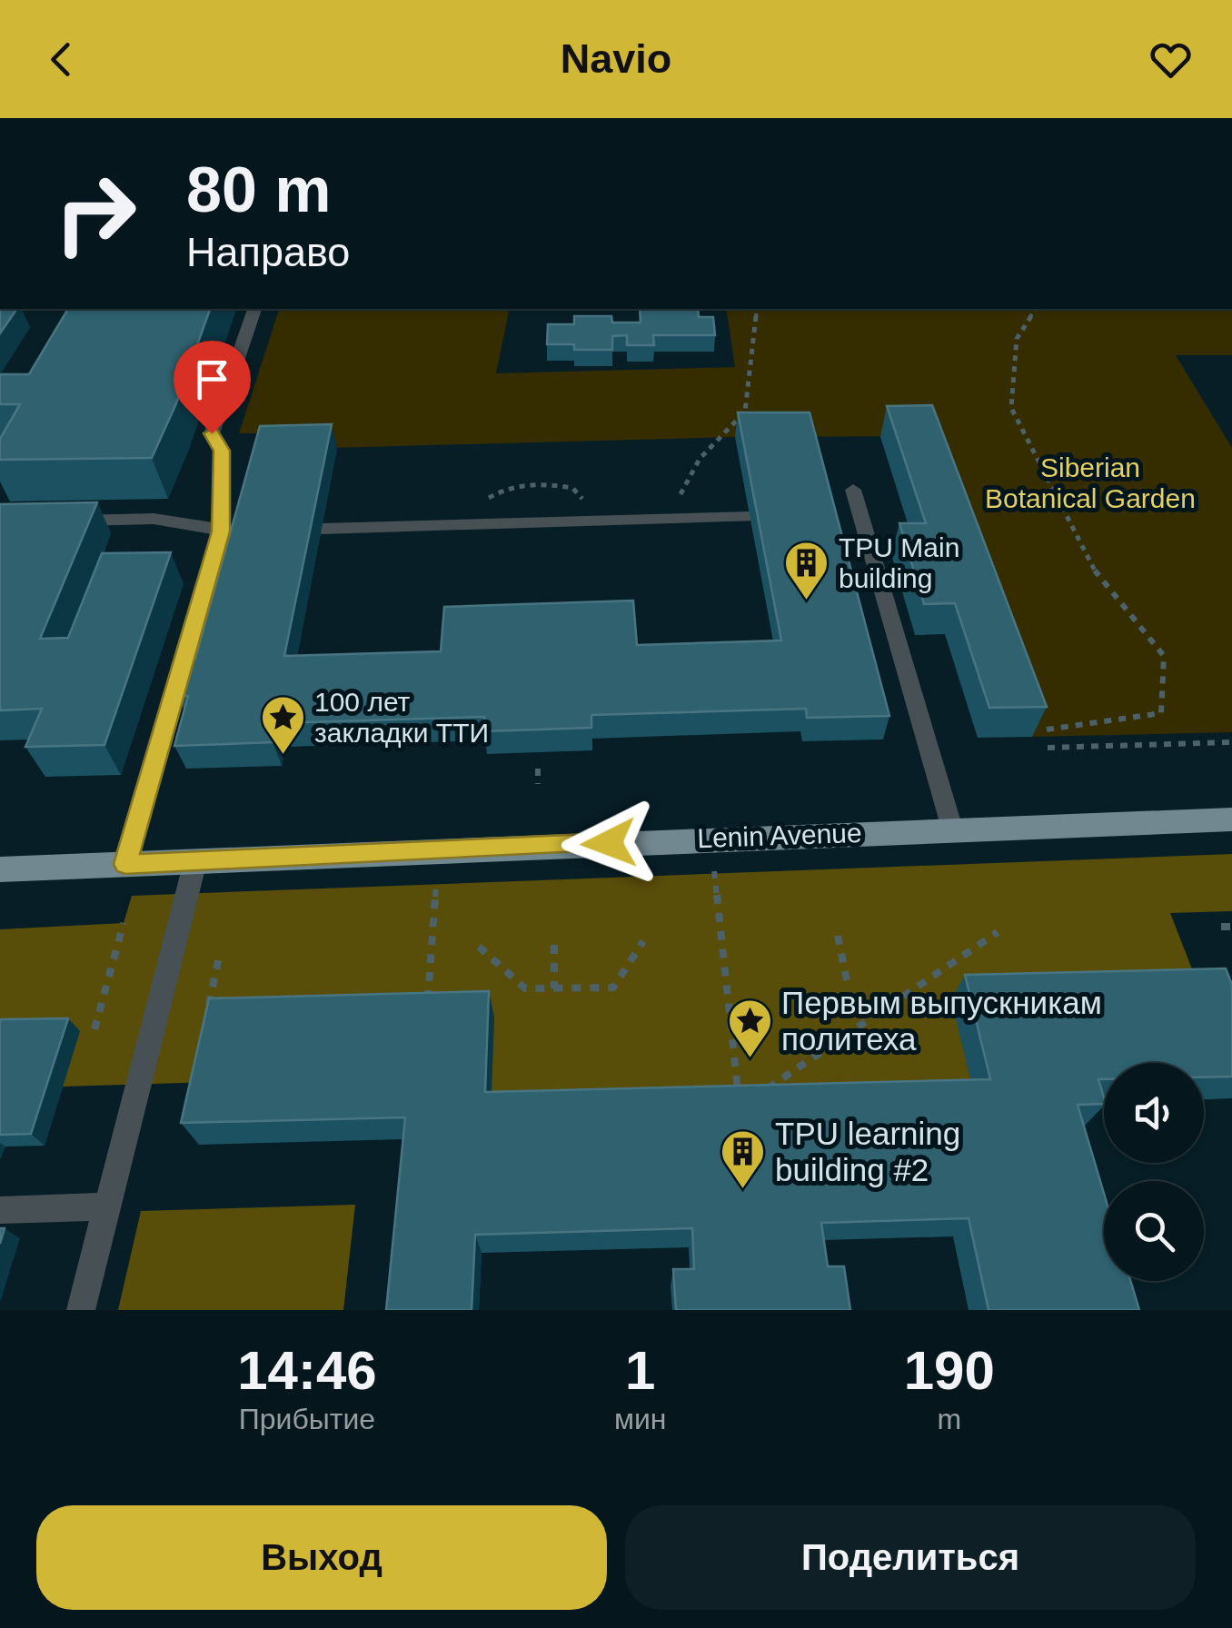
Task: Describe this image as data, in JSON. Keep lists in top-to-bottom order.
{
  "streets": {
    "main road": ["Lenin Avenue"]
  },
  "parks": ["Siberian Botanical Garden"],
  "places": {
    "building": ["TPU Main building", "TPU learning building #2"],
    "place": ["100 лет закладки ТТИ", "Первым выпускникам политеха"]
  },
  "page": {
    "header": "Navio",
    "turn": ["80 m", "Направо"],
    "eta": [
      "14:46",
      "Прибытие",
      "1",
      "мин",
      "190",
      "m"
    ],
    "buttons": ["Выход", "Поделиться"]
  }
}
